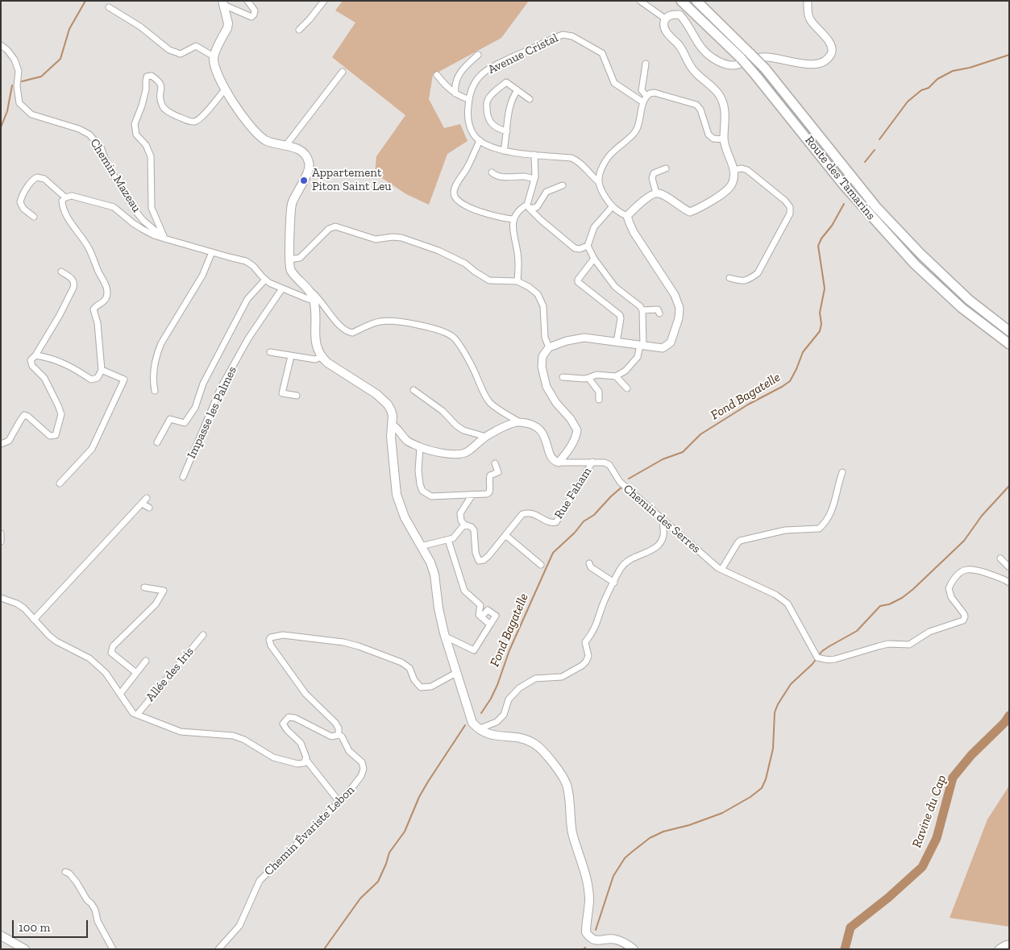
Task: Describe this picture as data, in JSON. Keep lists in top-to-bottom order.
{
  "streets": {
    "highway": ["Route des Tamarins"],
    "street": [
      "Avenue Cristal",
      "Chemin Mazeau",
      "Impasse les Palmes",
      "Rue Faham",
      "Chemin des Serres",
      "Allée des Iris",
      "Chemin Évariste Lebon"
    ]
  },
  "crossings": [
    ["Chemin Mazeau", "Impasse les Palmes"],
    ["Rue Faham", "Chemin des Serres"]
  ],
  "water": ["Fond Bagatelle", "Ravine du Cap"],
  "places": ["Appartement Piton Saint Leu"],
  "scale_bar": "100 m"
}
